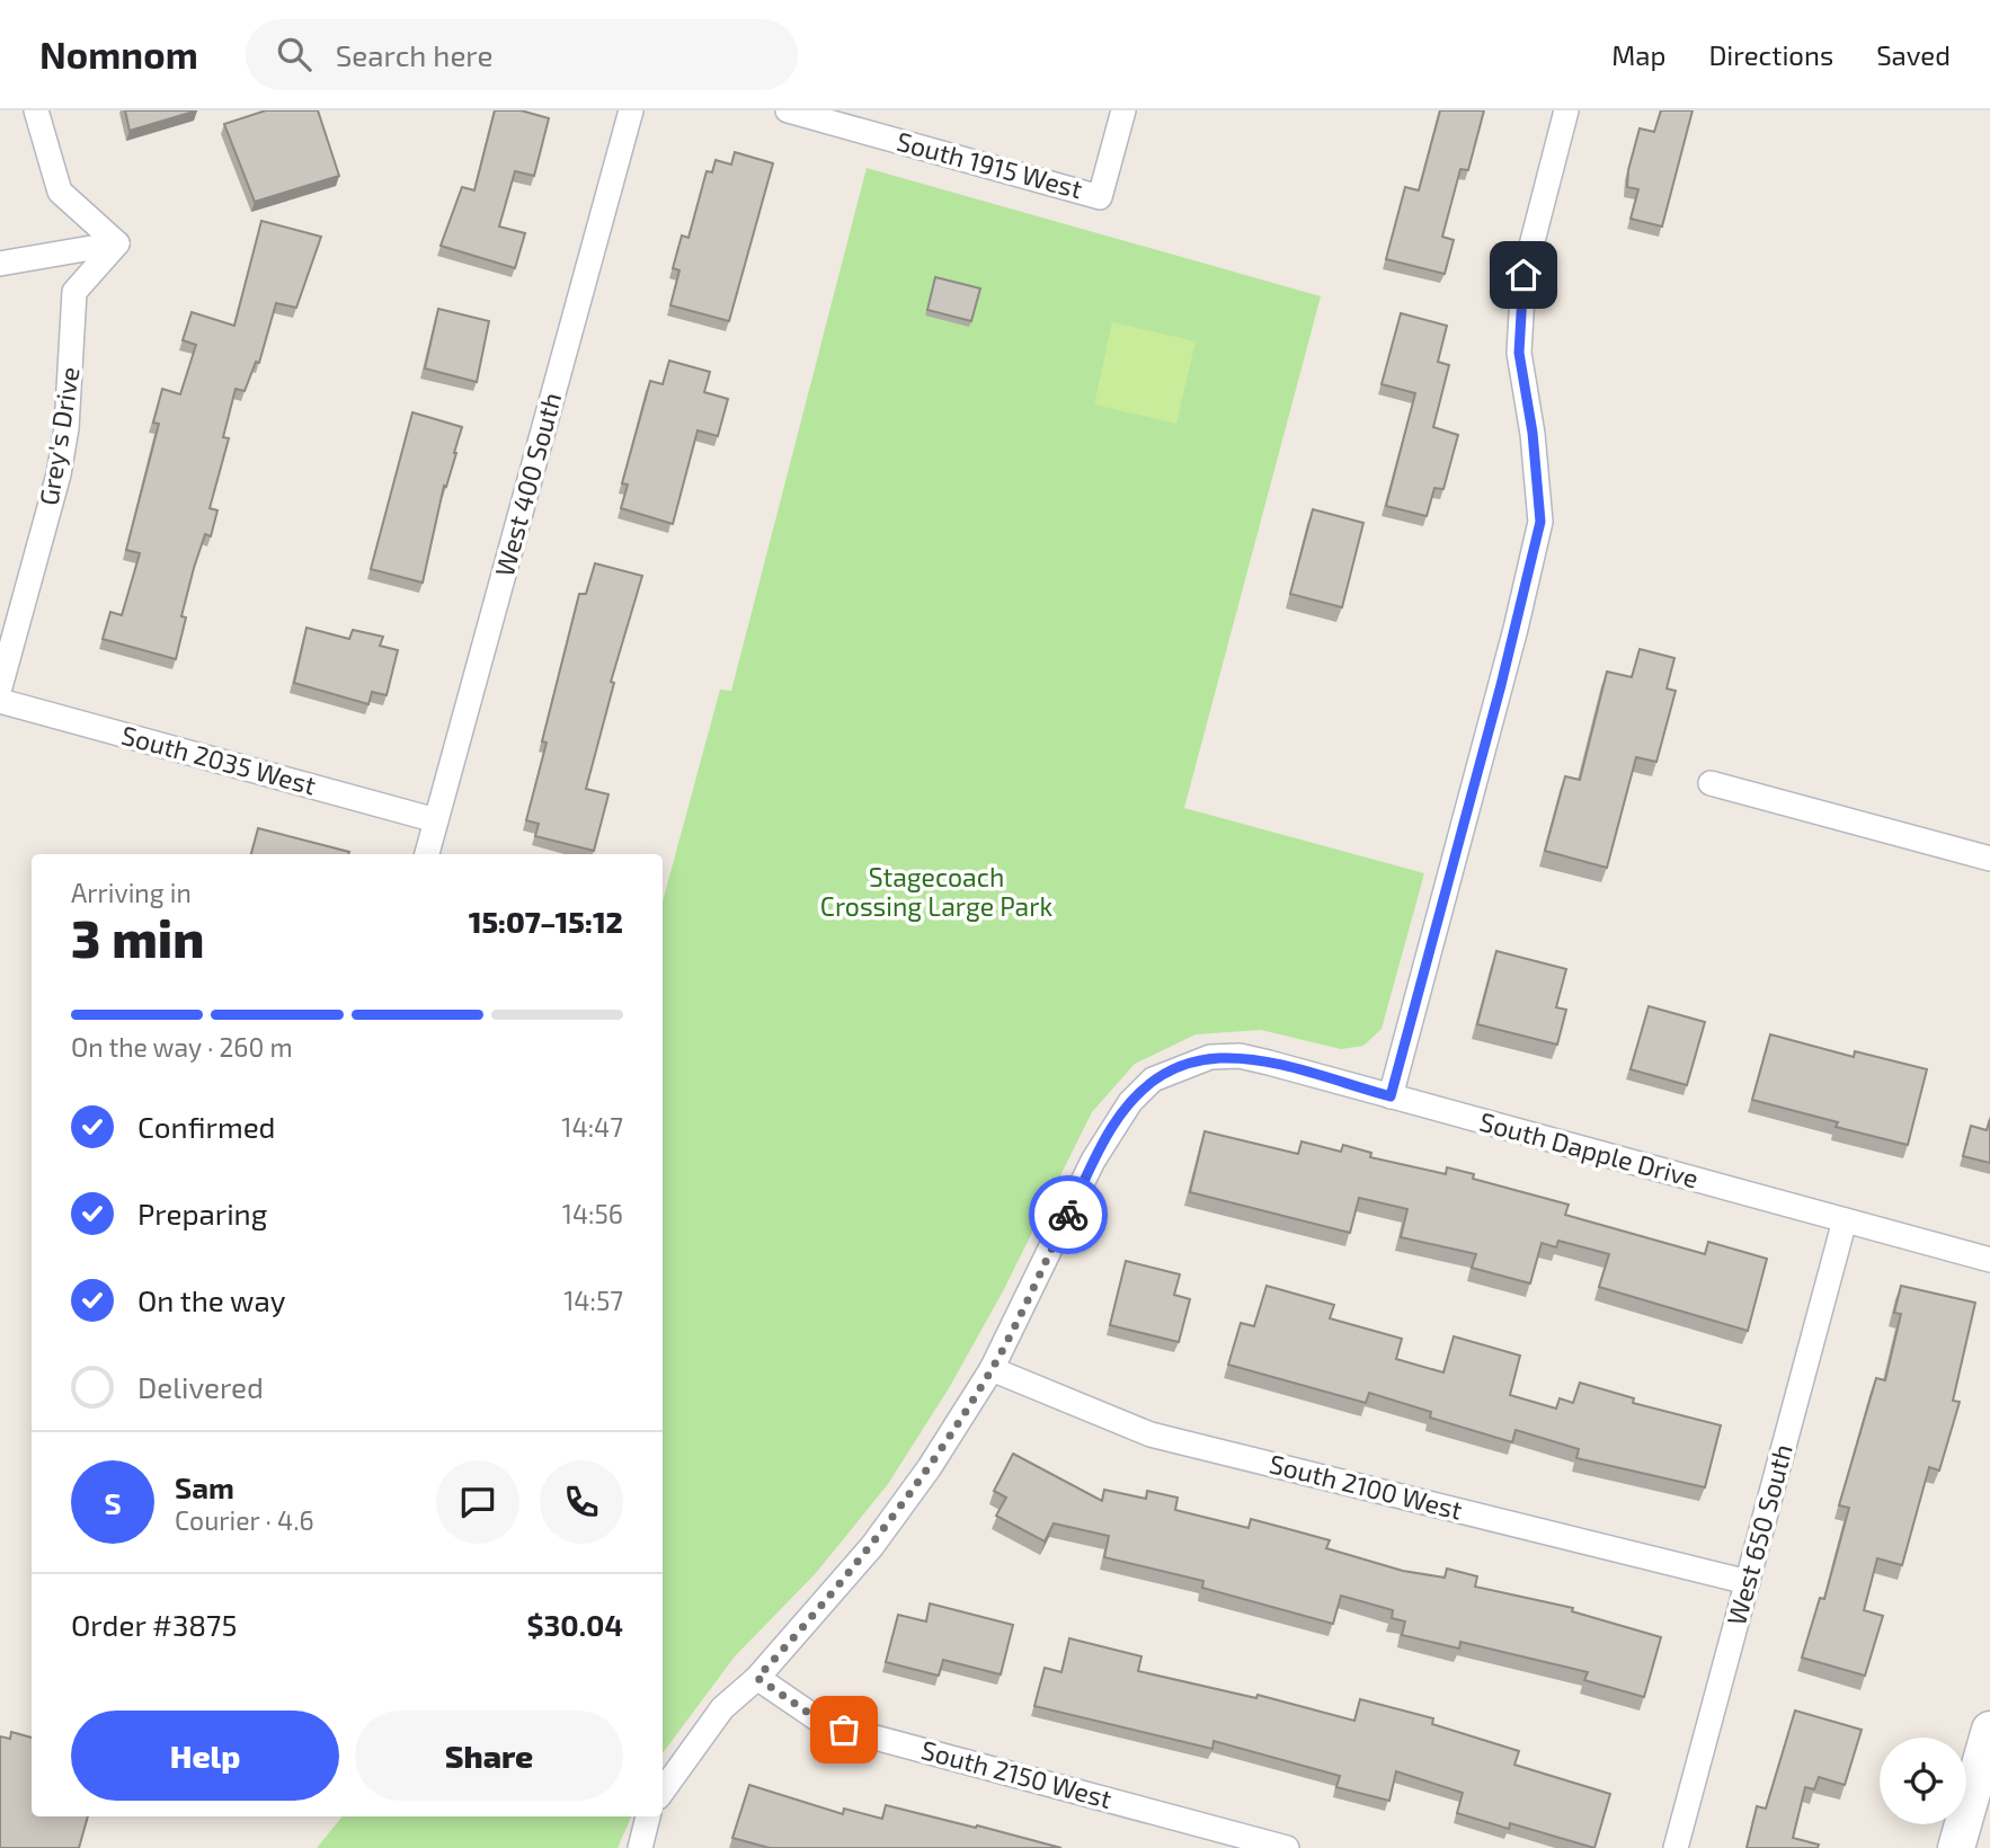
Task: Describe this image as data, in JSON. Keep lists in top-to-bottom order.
{
  "streets": {
    "street": [
      "South 1915 West",
      "Grey's Drive",
      "West 400 South",
      "South 2035 West",
      "South Dapple Drive",
      "South 2100 West",
      "West 650 South",
      "South 2150 West"
    ]
  },
  "crossings": [
    ["West 400 South", "South 2035 West"],
    ["South Dapple Drive", "South 2100 West"],
    ["South Dapple Drive", "West 650 South"],
    ["South Dapple Drive", "South 2150 West"],
    ["South 2100 West", "West 650 South"]
  ],
  "parks": ["Stagecoach Crossing Large Park"],
  "page": {
    "header": "Nomnom",
    "search": "Search here",
    "nav": ["Map", "Directions", "Saved"],
    "heading": ["3 min", "Arriving in", "15:07–15:12"],
    "panel": [
      "Sam",
      "Courier · 4.6",
      "Order #3875",
      "$30.04"
    ],
    "bar": "On the way · 260 m",
    "list": [
      ["Confirmed", "14:47"],
      ["Preparing", "14:56"],
      ["On the way", "14:57"],
      "Delivered"
    ],
    "round": "S",
    "buttons": ["Help", "Share"]
  }
}
